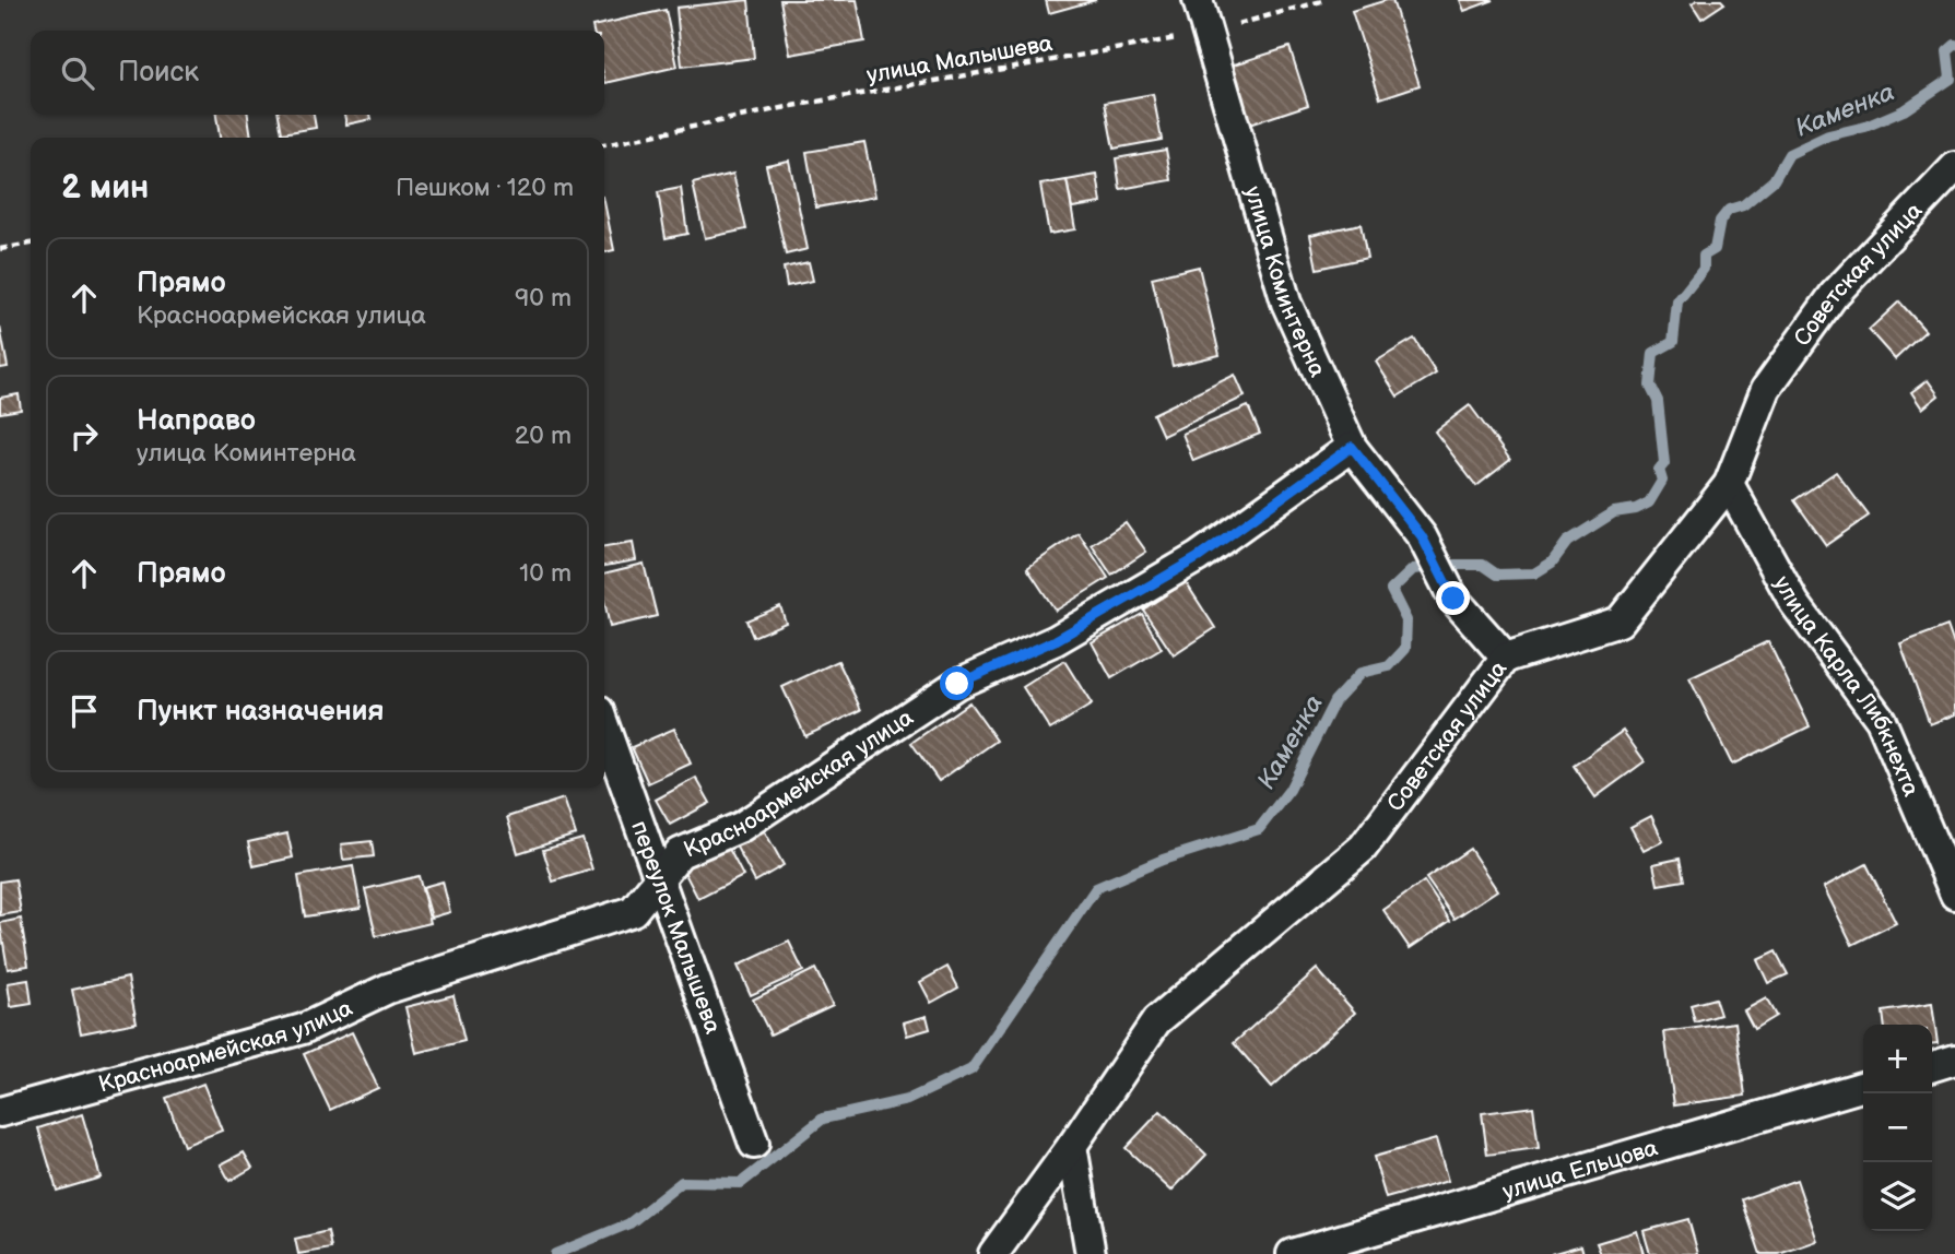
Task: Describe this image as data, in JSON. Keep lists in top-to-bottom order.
{
  "streets": {
    "street": [
      "Советская улица",
      "улица Коминтерна",
      "улица Карла Либкнехта",
      "Красноармейская улица",
      "переулок Малышева",
      "улица Ельцова"
    ],
    "path": ["улица Малышева"]
  },
  "crossings": [
    ["улица Малышева", "улица Коминтерна"],
    ["Советская улица", "улица Коминтерна"],
    ["Советская улица", "улица Карла Либкнехта"],
    ["улица Коминтерна", "Красноармейская улица"],
    ["Красноармейская улица", "переулок Малышева"]
  ],
  "water": ["Каменка"],
  "page": {
    "search": "Поиск",
    "heading": ["2 мин", "Пешком · 120 m"],
    "list": [
      ["Прямо", "Красноармейская улица", "90 m"],
      ["Направо", "улица Коминтерна", "20 m"],
      ["Прямо", "10 m"],
      "Пункт назначения"
    ],
    "map_buttons": ["+", "−"]
  }
}
